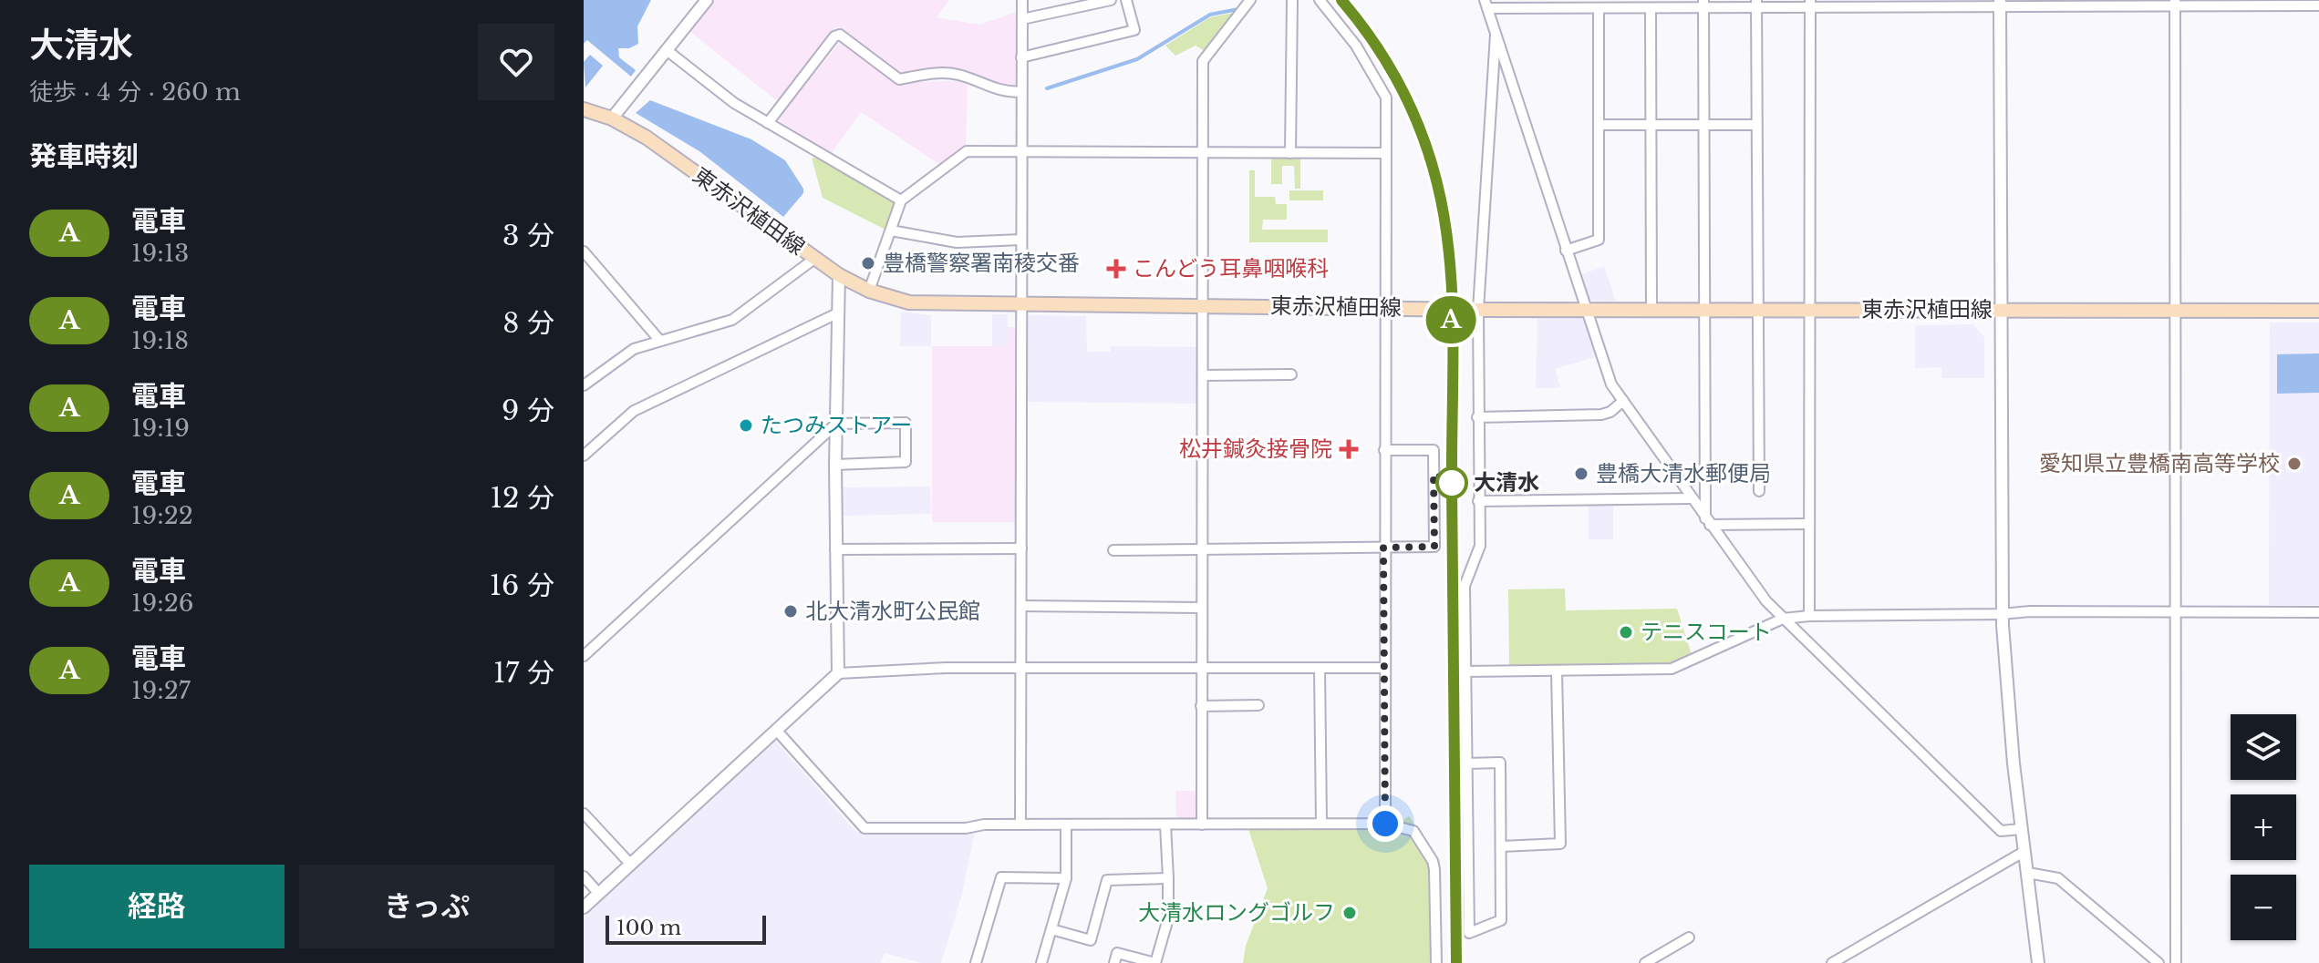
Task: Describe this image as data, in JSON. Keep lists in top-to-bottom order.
{
  "streets": {
    "main road": ["東赤沢植田線"]
  },
  "places": {
    "other": [
      "豊橋警察署南稜交番",
      "たつみストアー",
      "愛知県立豊橋南高等学校",
      "豊橋大清水郵便局",
      "大清水",
      "北大清水町公民館",
      "テニスコート",
      "大清水ロングゴルフ"
    ],
    "health": ["こんどう耳鼻咽喉科", "松井鍼灸接骨院"]
  },
  "scale_bar": "100 m",
  "page": {
    "heading": [
      ["大清水", "徒歩 · 4 分 · 260 m"],
      "発車時刻"
    ],
    "on_map": "A",
    "list": [
      {
        "mark": "A",
        "name": "電車",
        "note": "19:13",
        "value": "3 分"
      },
      {
        "mark": "A",
        "name": "電車",
        "note": "19:18",
        "value": "8 分"
      },
      {
        "mark": "A",
        "name": "電車",
        "note": "19:19",
        "value": "9 分"
      },
      {
        "mark": "A",
        "name": "電車",
        "note": "19:22",
        "value": "12 分"
      },
      {
        "mark": "A",
        "name": "電車",
        "note": "19:26",
        "value": "16 分"
      },
      {
        "mark": "A",
        "name": "電車",
        "note": "19:27",
        "value": "17 分"
      }
    ],
    "map_buttons": ["+", "−"],
    "buttons": ["経路", "きっぷ"],
    "scale": "100 m"
  }
}
